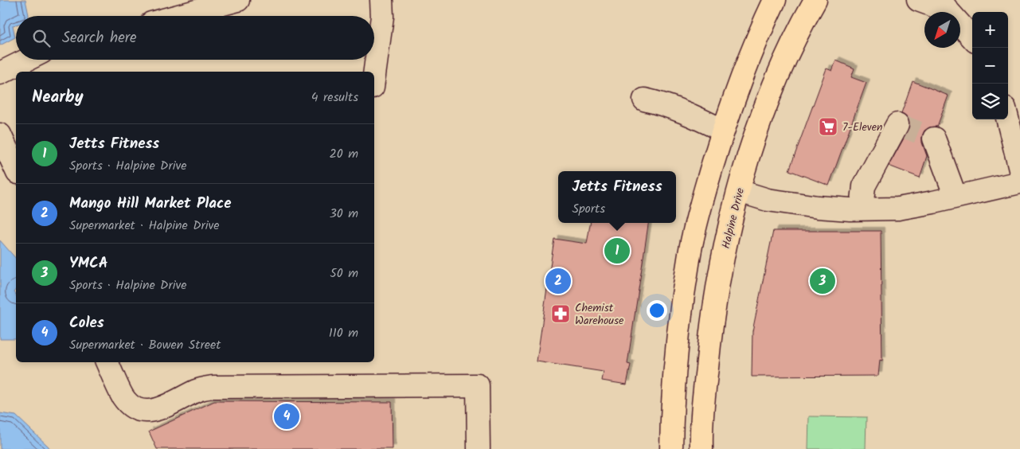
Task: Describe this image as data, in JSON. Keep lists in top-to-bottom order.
{
  "streets": {
    "main road": ["Halpine Drive"]
  },
  "places": {
    "supermarket": ["7-Eleven"],
    "pharmacy": ["Chemist Warehouse"]
  },
  "north": "bottom left",
  "page": {
    "map_buttons": ["+", "−"],
    "search": "Search here",
    "heading": ["Nearby", "4 results"],
    "list": [
      {
        "mark": "1",
        "name": "Jetts Fitness",
        "note": "Sports · Halpine Drive",
        "value": "20 m"
      },
      {
        "mark": "2",
        "name": "Mango Hill Market Place",
        "note": "Supermarket · Halpine Drive",
        "value": "30 m"
      },
      {
        "mark": "3",
        "name": "YMCA",
        "note": "Sports · Halpine Drive",
        "value": "50 m"
      },
      {
        "mark": "4",
        "name": "Coles",
        "note": "Supermarket · Bowen Street",
        "value": "110 m"
      }
    ],
    "popup": ["Jetts Fitness", "Sports"],
    "pins": [
      "1",
      "2",
      "3",
      "4"
    ]
  }
}
